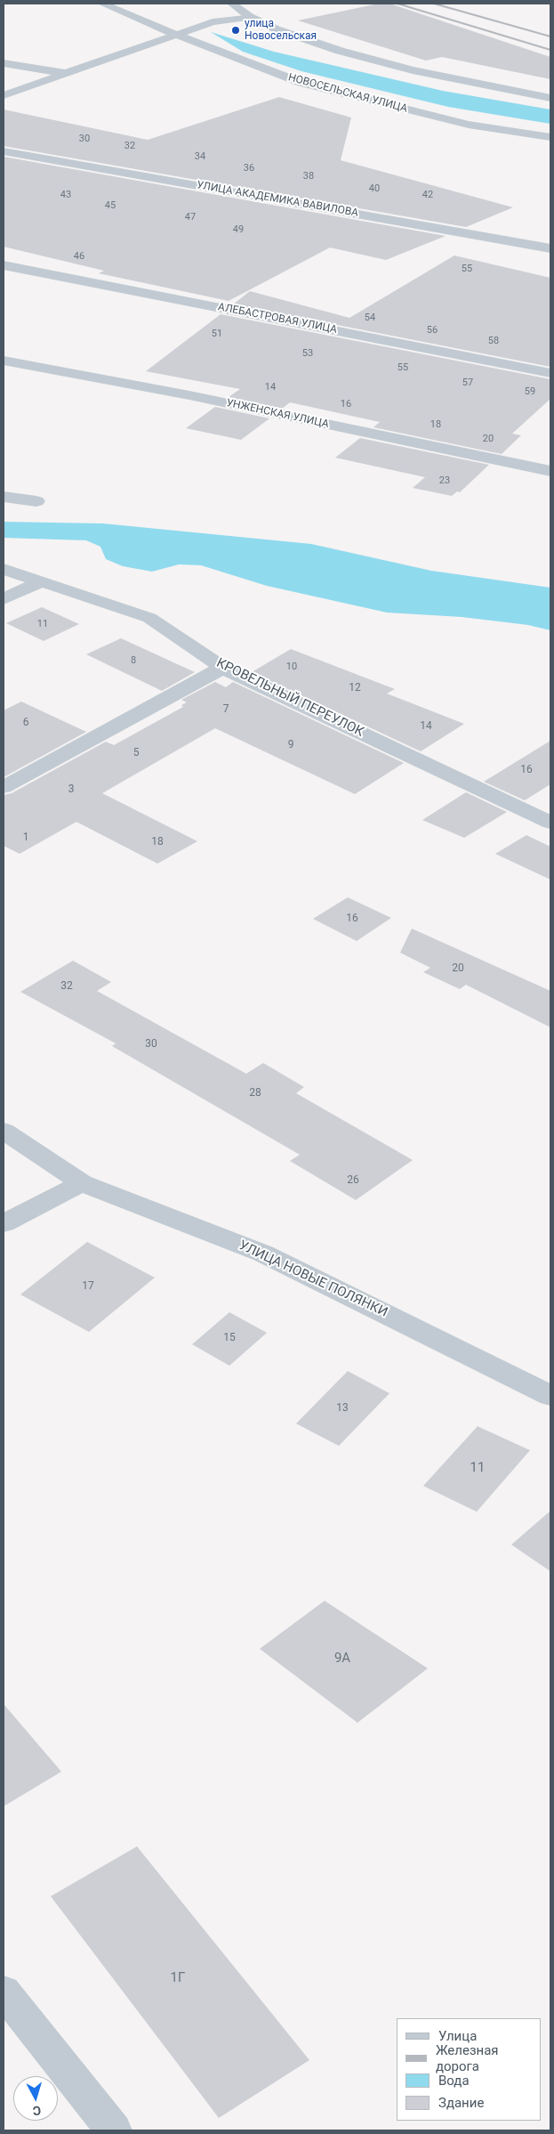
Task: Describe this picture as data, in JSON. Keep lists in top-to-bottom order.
{
  "streets": {
    "street": [
      "НОВОСЕЛЬСКАЯ УЛИЦА",
      "УЛИЦА АКАДЕМИКА ВАВИЛОВА",
      "АЛЕБАСТРОВАЯ УЛИЦА",
      "УНЖЕНСКАЯ УЛИЦА",
      "КРОВЕЛЬНЫЙ ПЕРЕУЛОК",
      "УЛИЦА НОВЫЕ ПОЛЯНКИ"
    ]
  },
  "places": ["улица Новосельская"],
  "house_numbers": [
    "30",
    "32",
    "34",
    "36",
    "38",
    "40",
    "43",
    "42",
    "45",
    "47",
    "49",
    "46",
    "55",
    "54",
    "56",
    "51",
    "58",
    "53",
    "55",
    "57",
    "14",
    "59",
    "16",
    "18",
    "20",
    "23",
    "11",
    "8",
    "10",
    "12",
    "7",
    "6",
    "14",
    "9",
    "5",
    "16",
    "3",
    "1",
    "18",
    "16",
    "20",
    "32",
    "30",
    "28",
    "26",
    "17",
    "15",
    "13",
    "11",
    "9А",
    "1Г"
  ],
  "legend": [
    "Улица",
    "Железная дорога",
    "Вода",
    "Здание"
  ],
  "north": "bottom"
}
